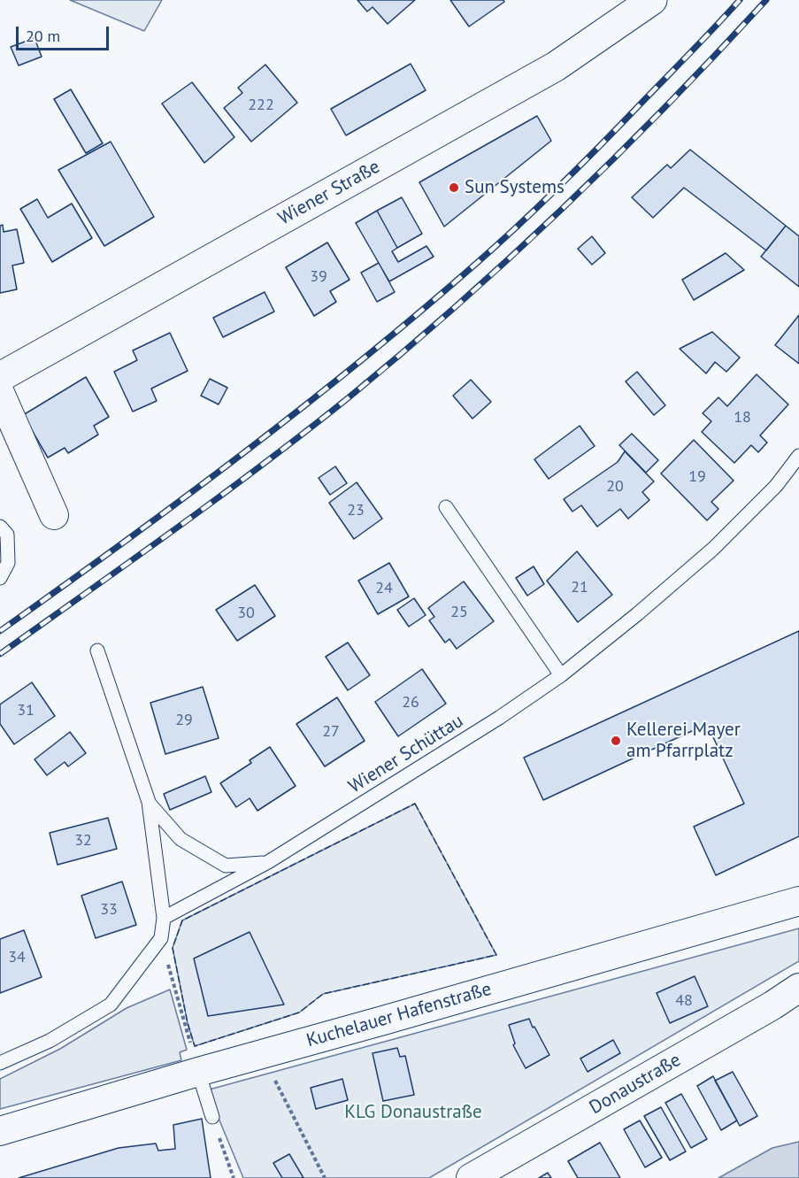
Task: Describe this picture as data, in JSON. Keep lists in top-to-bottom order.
{
  "streets": {
    "main road": ["Wiener Straße"],
    "street": ["Kuchelauer Hafenstraße", "Donaustraße"],
    "lane": ["Wiener Schüttau"]
  },
  "parks": ["KLG Donaustraße"],
  "places": ["Sun Systems", "Kellerei Mayer am Pfarrplatz"],
  "house_numbers": [
    "222",
    "39",
    "18",
    "19",
    "20",
    "23",
    "21",
    "24",
    "25",
    "30",
    "26",
    "31",
    "29",
    "27",
    "32",
    "33",
    "34",
    "48"
  ],
  "scale_bar": "20 m"
}
